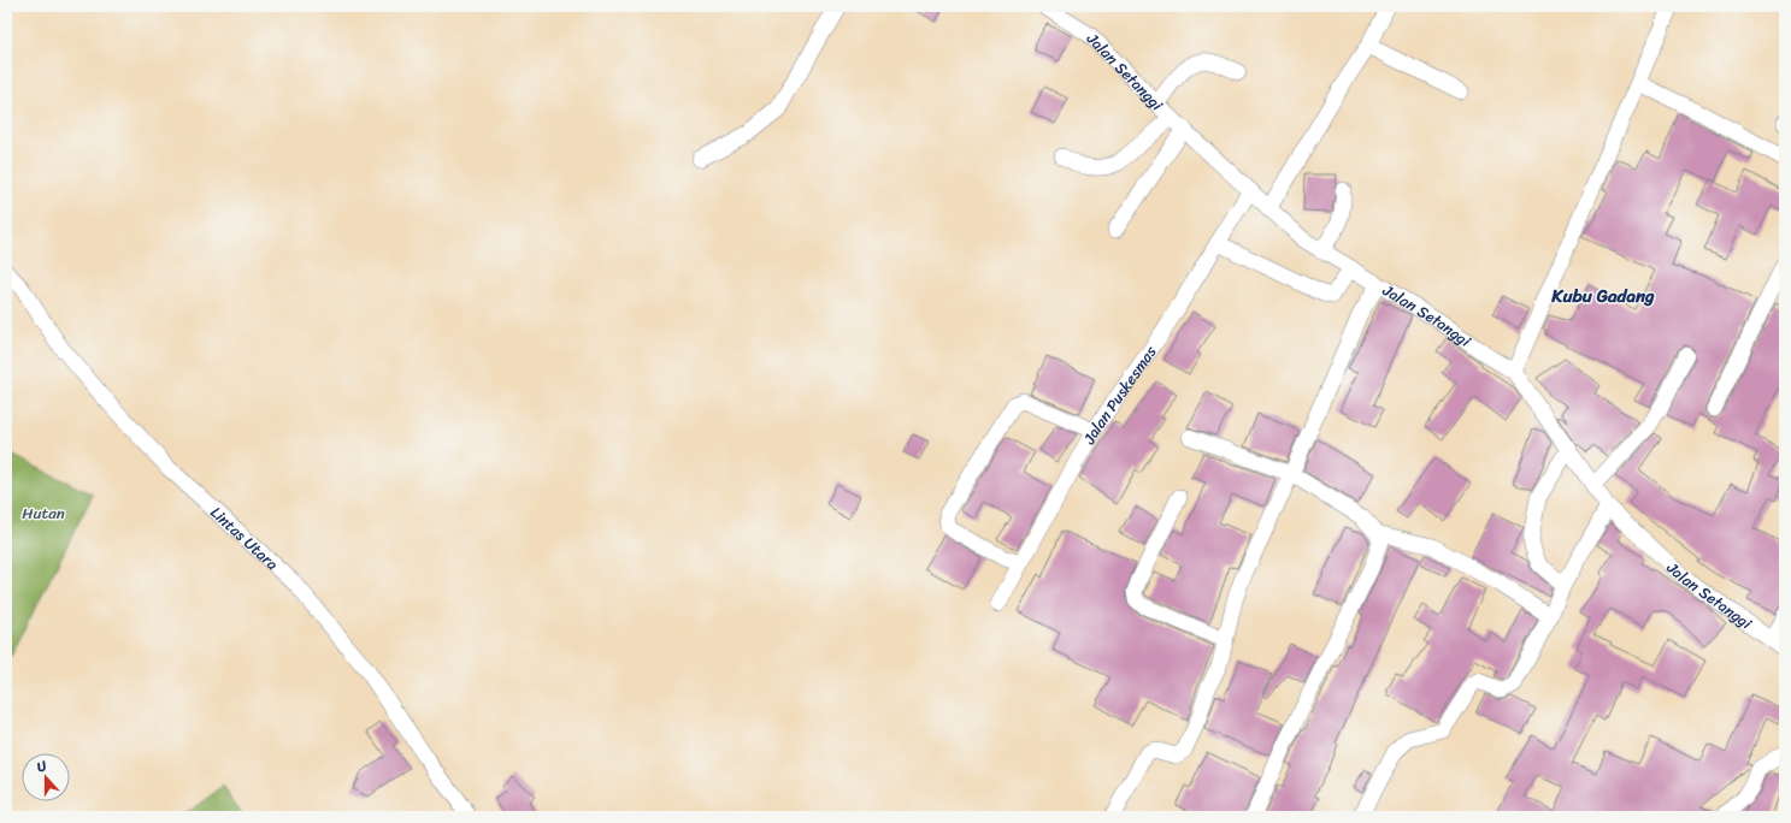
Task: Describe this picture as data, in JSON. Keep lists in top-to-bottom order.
{
  "streets": {
    "street": ["Jalan Setanggi", "Jalan Puskesmas", "Lintas Utara"]
  },
  "crossings": [
    ["Jalan Setanggi", "Jalan Puskesmas"]
  ],
  "districts": ["Kubu Gadang"],
  "parks": ["Hutan"],
  "north": "top"
}
